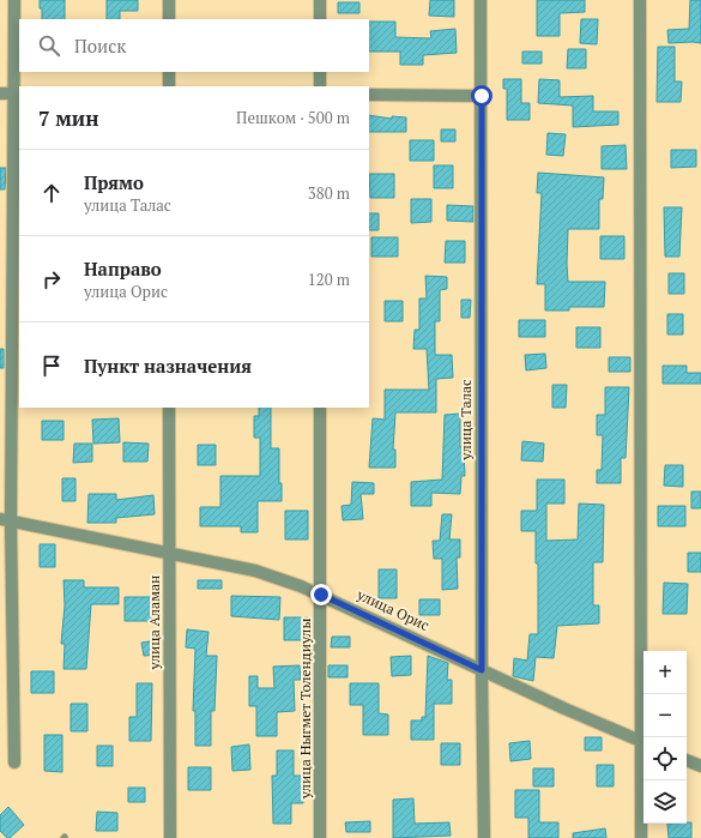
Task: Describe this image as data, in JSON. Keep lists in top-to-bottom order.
{
  "streets": {
    "street": [
      "улица Талас",
      "улица Орис",
      "улица Аламан",
      "улица Ныгмет Толендиулы"
    ]
  },
  "crossings": [
    ["улица Талас", "улица Орис"],
    ["улица Орис", "улица Аламан"],
    ["улица Орис", "улица Ныгмет Толендиулы"]
  ],
  "page": {
    "search": "Поиск",
    "heading": ["7 мин", "Пешком · 500 m"],
    "list": [
      ["Прямо", "улица Талас", "380 m"],
      ["Направо", "улица Орис", "120 m"],
      "Пункт назначения"
    ],
    "map_buttons": ["+", "−"]
  }
}
